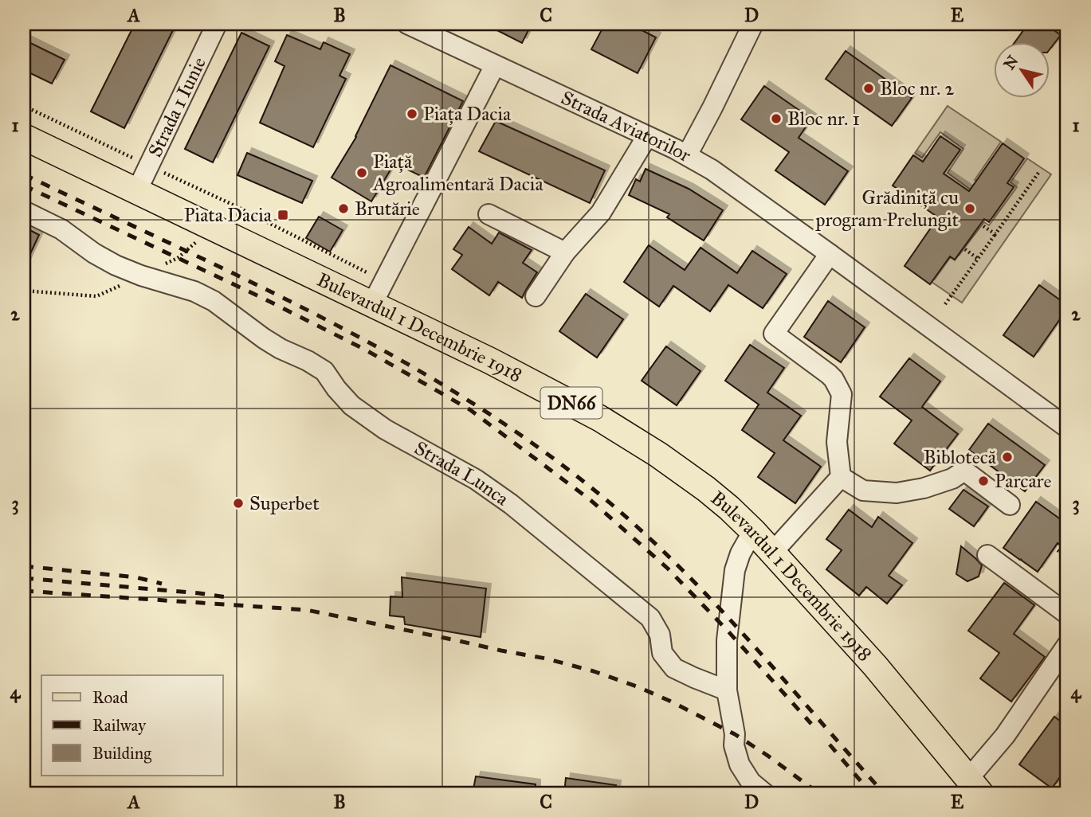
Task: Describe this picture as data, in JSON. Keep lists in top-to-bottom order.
{
  "streets": {
    "main road": ["Bulevardul 1 Decembrie 1918", "DN66"],
    "street": ["Strada 1 Iunie", "Strada Aviatorilor", "Strada Lunca"]
  },
  "crossings": [
    ["Strada 1 Iunie", "Bulevardul 1 Decembrie 1918"]
  ],
  "places": {
    "other": [
      "Bloc nr. 2",
      "Piața Dacia",
      "Bloc nr. 1",
      "Piață Agroalimentară Dacia",
      "Brutărie",
      "Grădiniță cu program Prelungit",
      "Biblotecă",
      "Parcare",
      "Superbet"
    ],
    "transit": ["Piata Dacia"]
  },
  "legend": ["Road", "Railway", "Building"],
  "north": "top left",
  "grid": {
    "columns": [
      "A",
      "B",
      "C",
      "D",
      "E"
    ],
    "rows": [
      "1",
      "2",
      "3",
      "4"
    ]
  }
}
